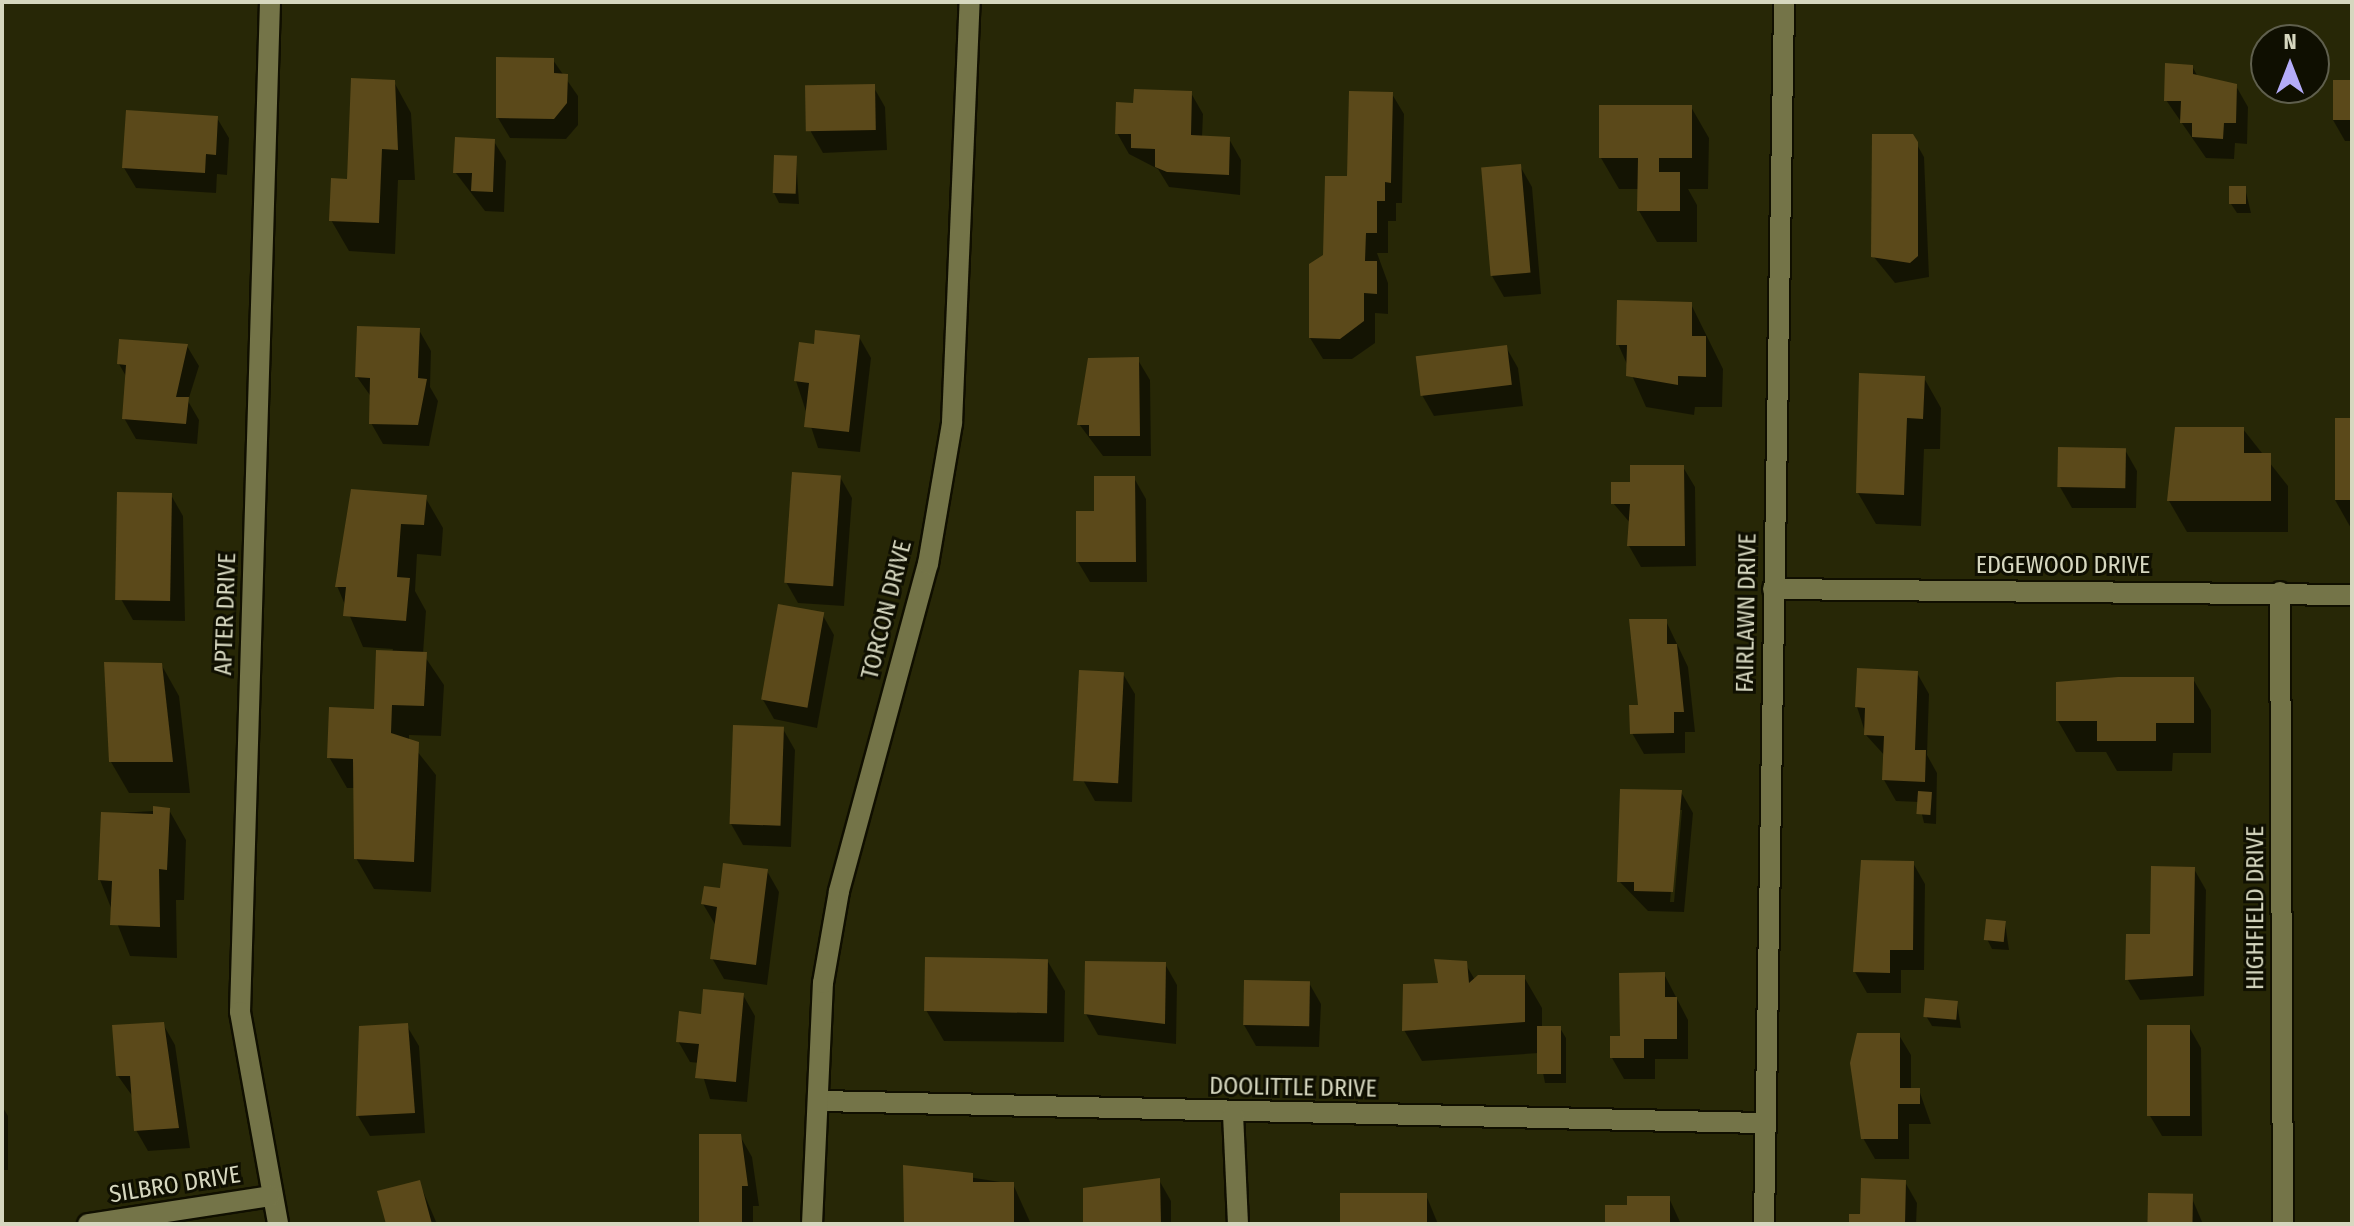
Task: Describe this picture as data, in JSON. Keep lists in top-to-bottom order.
{
  "streets": {
    "street": [
      "EDGEWOOD DRIVE",
      "TORCON DRIVE",
      "FAIRLAWN DRIVE",
      "APTER DRIVE",
      "HIGHFIELD DRIVE",
      "DOOLITTLE DRIVE",
      "SILBRO DRIVE"
    ]
  },
  "crossings": [
    ["EDGEWOOD DRIVE", "FAIRLAWN DRIVE"],
    ["EDGEWOOD DRIVE", "HIGHFIELD DRIVE"],
    ["TORCON DRIVE", "DOOLITTLE DRIVE"],
    ["FAIRLAWN DRIVE", "DOOLITTLE DRIVE"],
    ["APTER DRIVE", "SILBRO DRIVE"]
  ],
  "north": "top"
}
